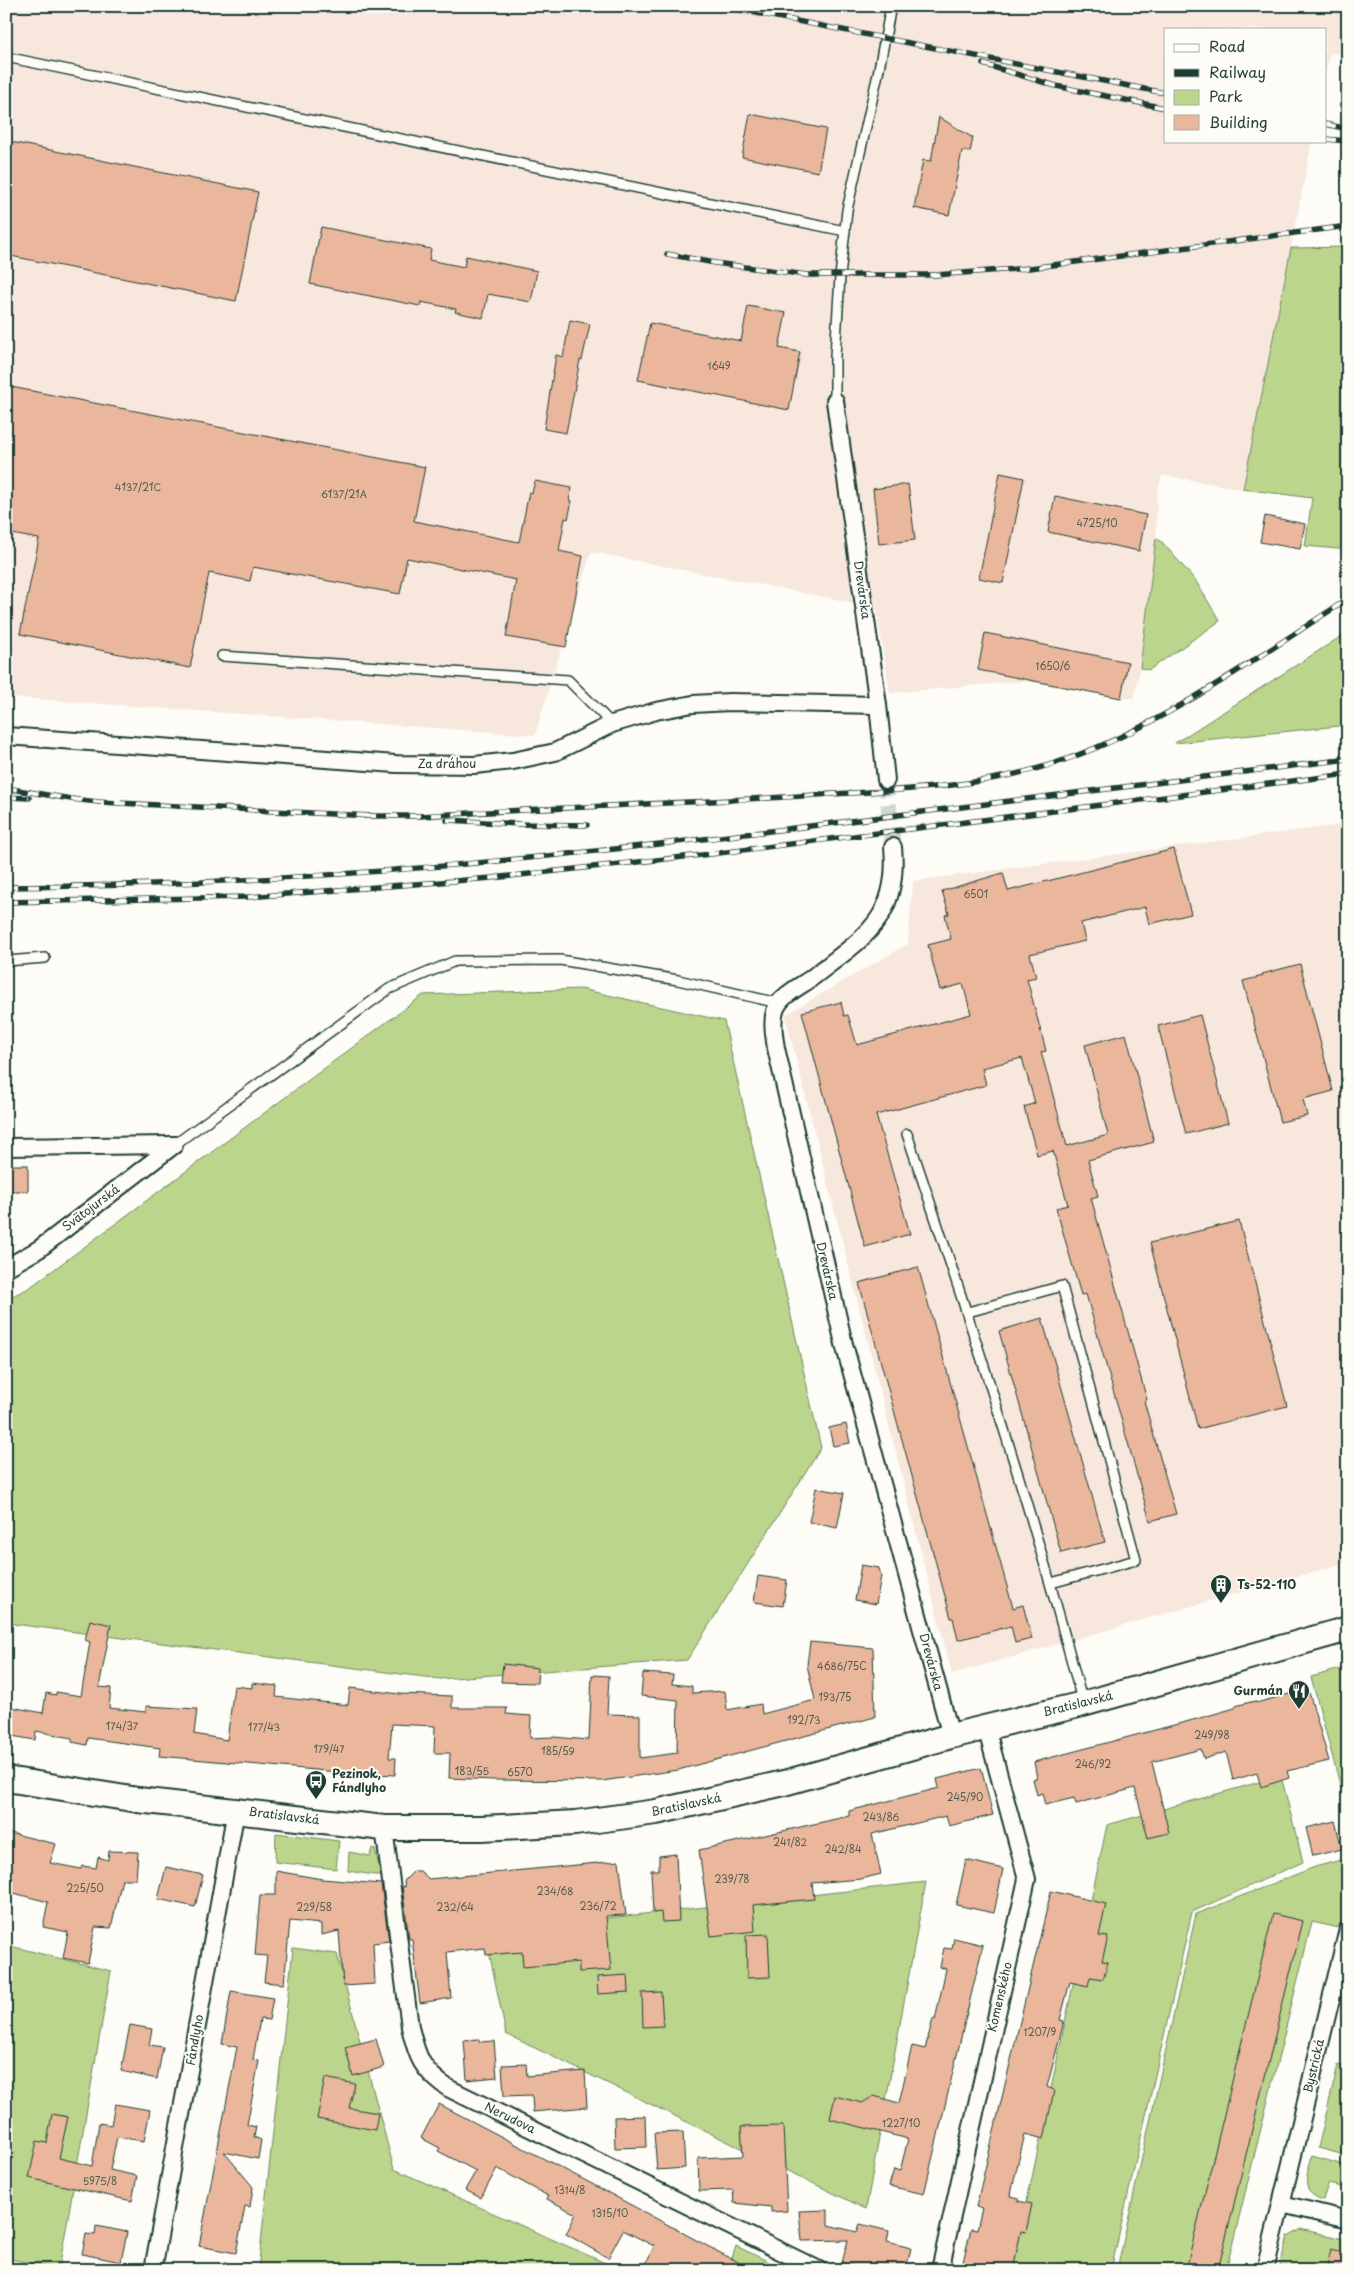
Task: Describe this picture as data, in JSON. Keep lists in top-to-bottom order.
{
  "streets": {
    "main road": ["Bratislavská"],
    "street": [
      "Drevárska",
      "Za dráhou",
      "Svätojurská",
      "Komenského",
      "Fándlyho",
      "Bystrická",
      "Nerudova"
    ]
  },
  "crossings": [
    ["Drevárska", "Za dráhou"],
    ["Drevárska", "Bratislavská"],
    ["Bratislavská", "Komenského"],
    ["Bratislavská", "Fándlyho"],
    ["Bratislavská", "Nerudova"]
  ],
  "places": {
    "building": ["Ts-52-110"],
    "restaurant": ["Gurmán"],
    "bus stop": ["Pezinok, Fándlyho"]
  },
  "house_numbers": [
    "1649",
    "4137/21C",
    "6137/21A",
    "4725/10",
    "1650/6",
    "6501",
    "4686/75C",
    "193/75",
    "192/73",
    "174/37",
    "177/43",
    "249/98",
    "179/47",
    "185/59",
    "246/92",
    "183/55",
    "6570",
    "245/90",
    "243/86",
    "241/82",
    "242/84",
    "239/78",
    "225/50",
    "234/68",
    "236/72",
    "229/58",
    "232/64",
    "1207/9",
    "1227/10",
    "5975/8",
    "1314/8",
    "1315/10"
  ],
  "legend": [
    "Road",
    "Railway",
    "Park",
    "Building"
  ]
}
